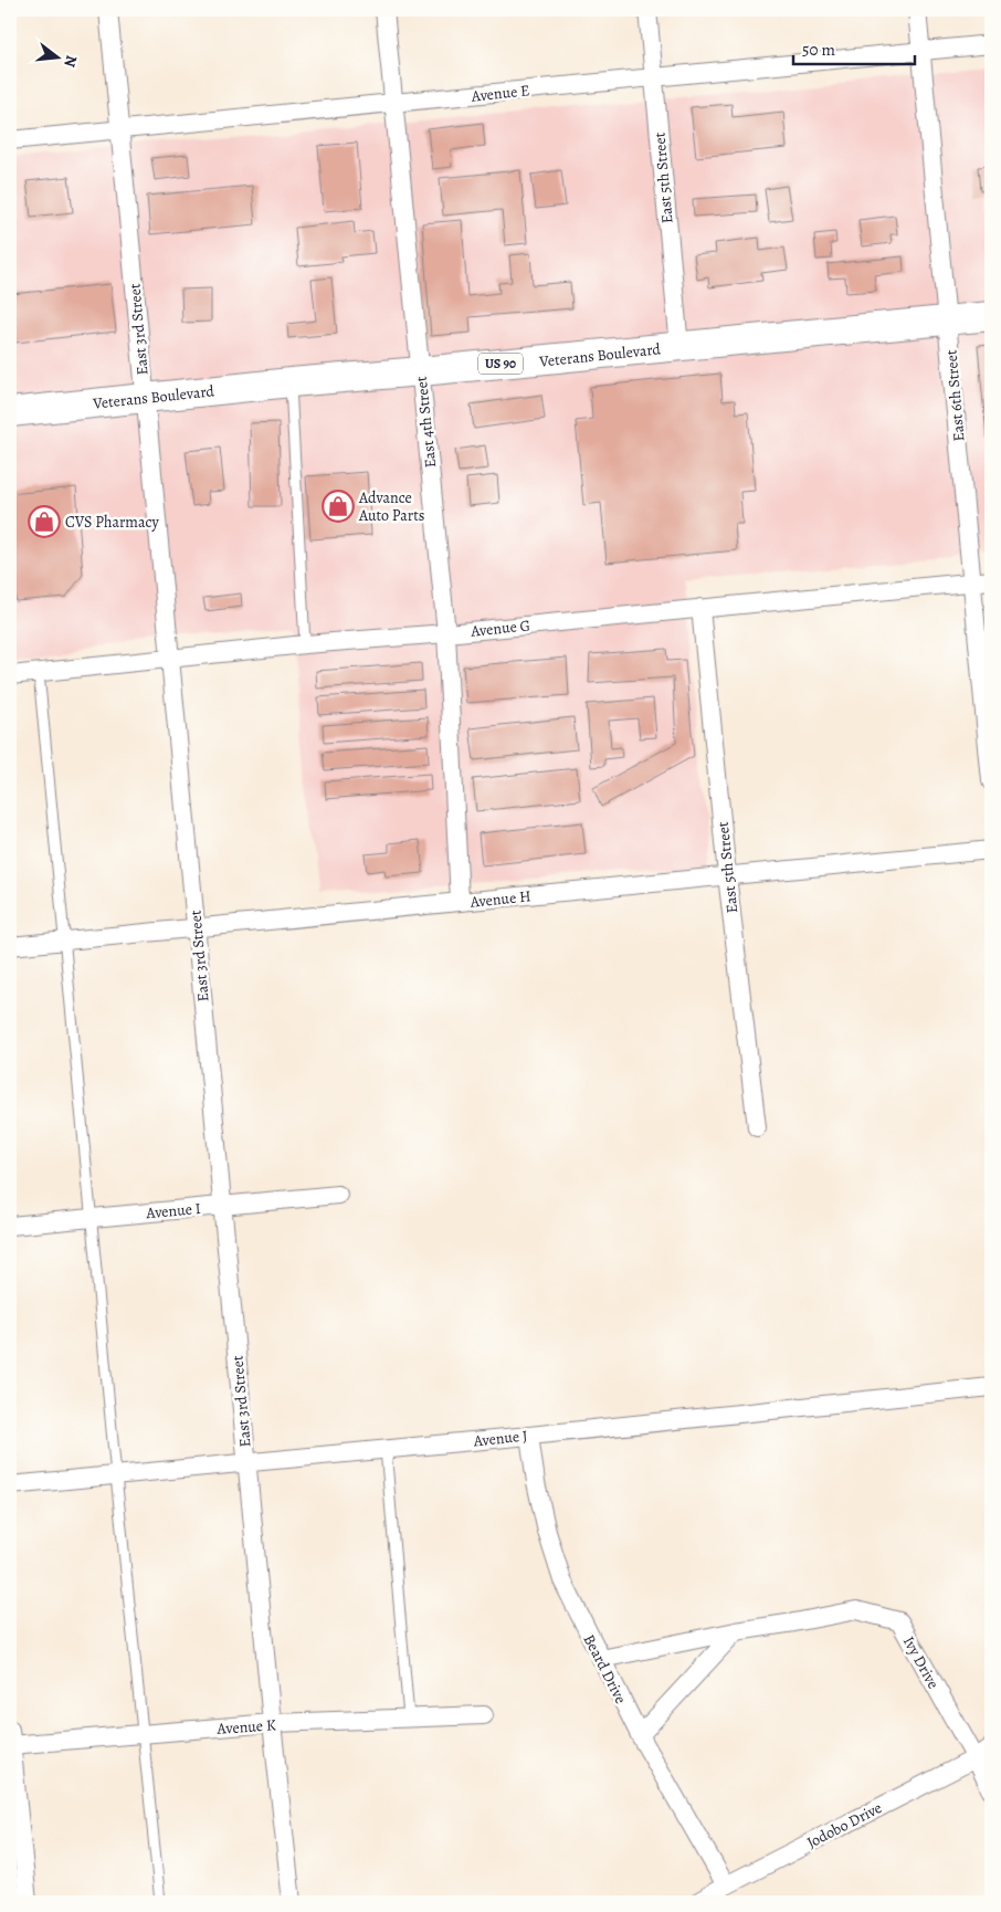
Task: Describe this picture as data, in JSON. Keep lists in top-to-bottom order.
{
  "streets": {
    "main road": ["Veterans Boulevard", "US 90"],
    "street": [
      "Avenue E",
      "East 5th Street",
      "East 3rd Street",
      "East 6th Street",
      "East 4th Street",
      "Avenue G",
      "Avenue H",
      "Avenue I",
      "Avenue J",
      "Ivy Drive",
      "Beard Drive",
      "Avenue K",
      "Jodobo Drive"
    ]
  },
  "crossings": [
    ["Avenue E", "East 5th Street"],
    ["Avenue E", "East 3rd Street"],
    ["Avenue E", "East 6th Street"],
    ["Avenue E", "East 4th Street"],
    ["East 5th Street", "Veterans Boulevard"],
    ["East 5th Street", "Avenue G"],
    ["East 5th Street", "Avenue H"],
    ["East 3rd Street", "Veterans Boulevard"],
    ["East 3rd Street", "Avenue G"],
    ["East 3rd Street", "Avenue H"],
    ["East 3rd Street", "Avenue I"],
    ["East 3rd Street", "Avenue J"],
    ["East 3rd Street", "Avenue K"],
    ["Veterans Boulevard", "East 6th Street"],
    ["Veterans Boulevard", "East 4th Street"],
    ["East 6th Street", "Avenue G"],
    ["East 4th Street", "Avenue G"],
    ["East 4th Street", "Avenue H"],
    ["Avenue J", "Beard Drive"],
    ["Ivy Drive", "Beard Drive"],
    ["Ivy Drive", "Jodobo Drive"],
    ["Beard Drive", "Jodobo Drive"]
  ],
  "places": {
    "shop": ["Advance Auto Parts", "CVS Pharmacy"]
  },
  "scale_bar": "50 m",
  "north": "right"
}
